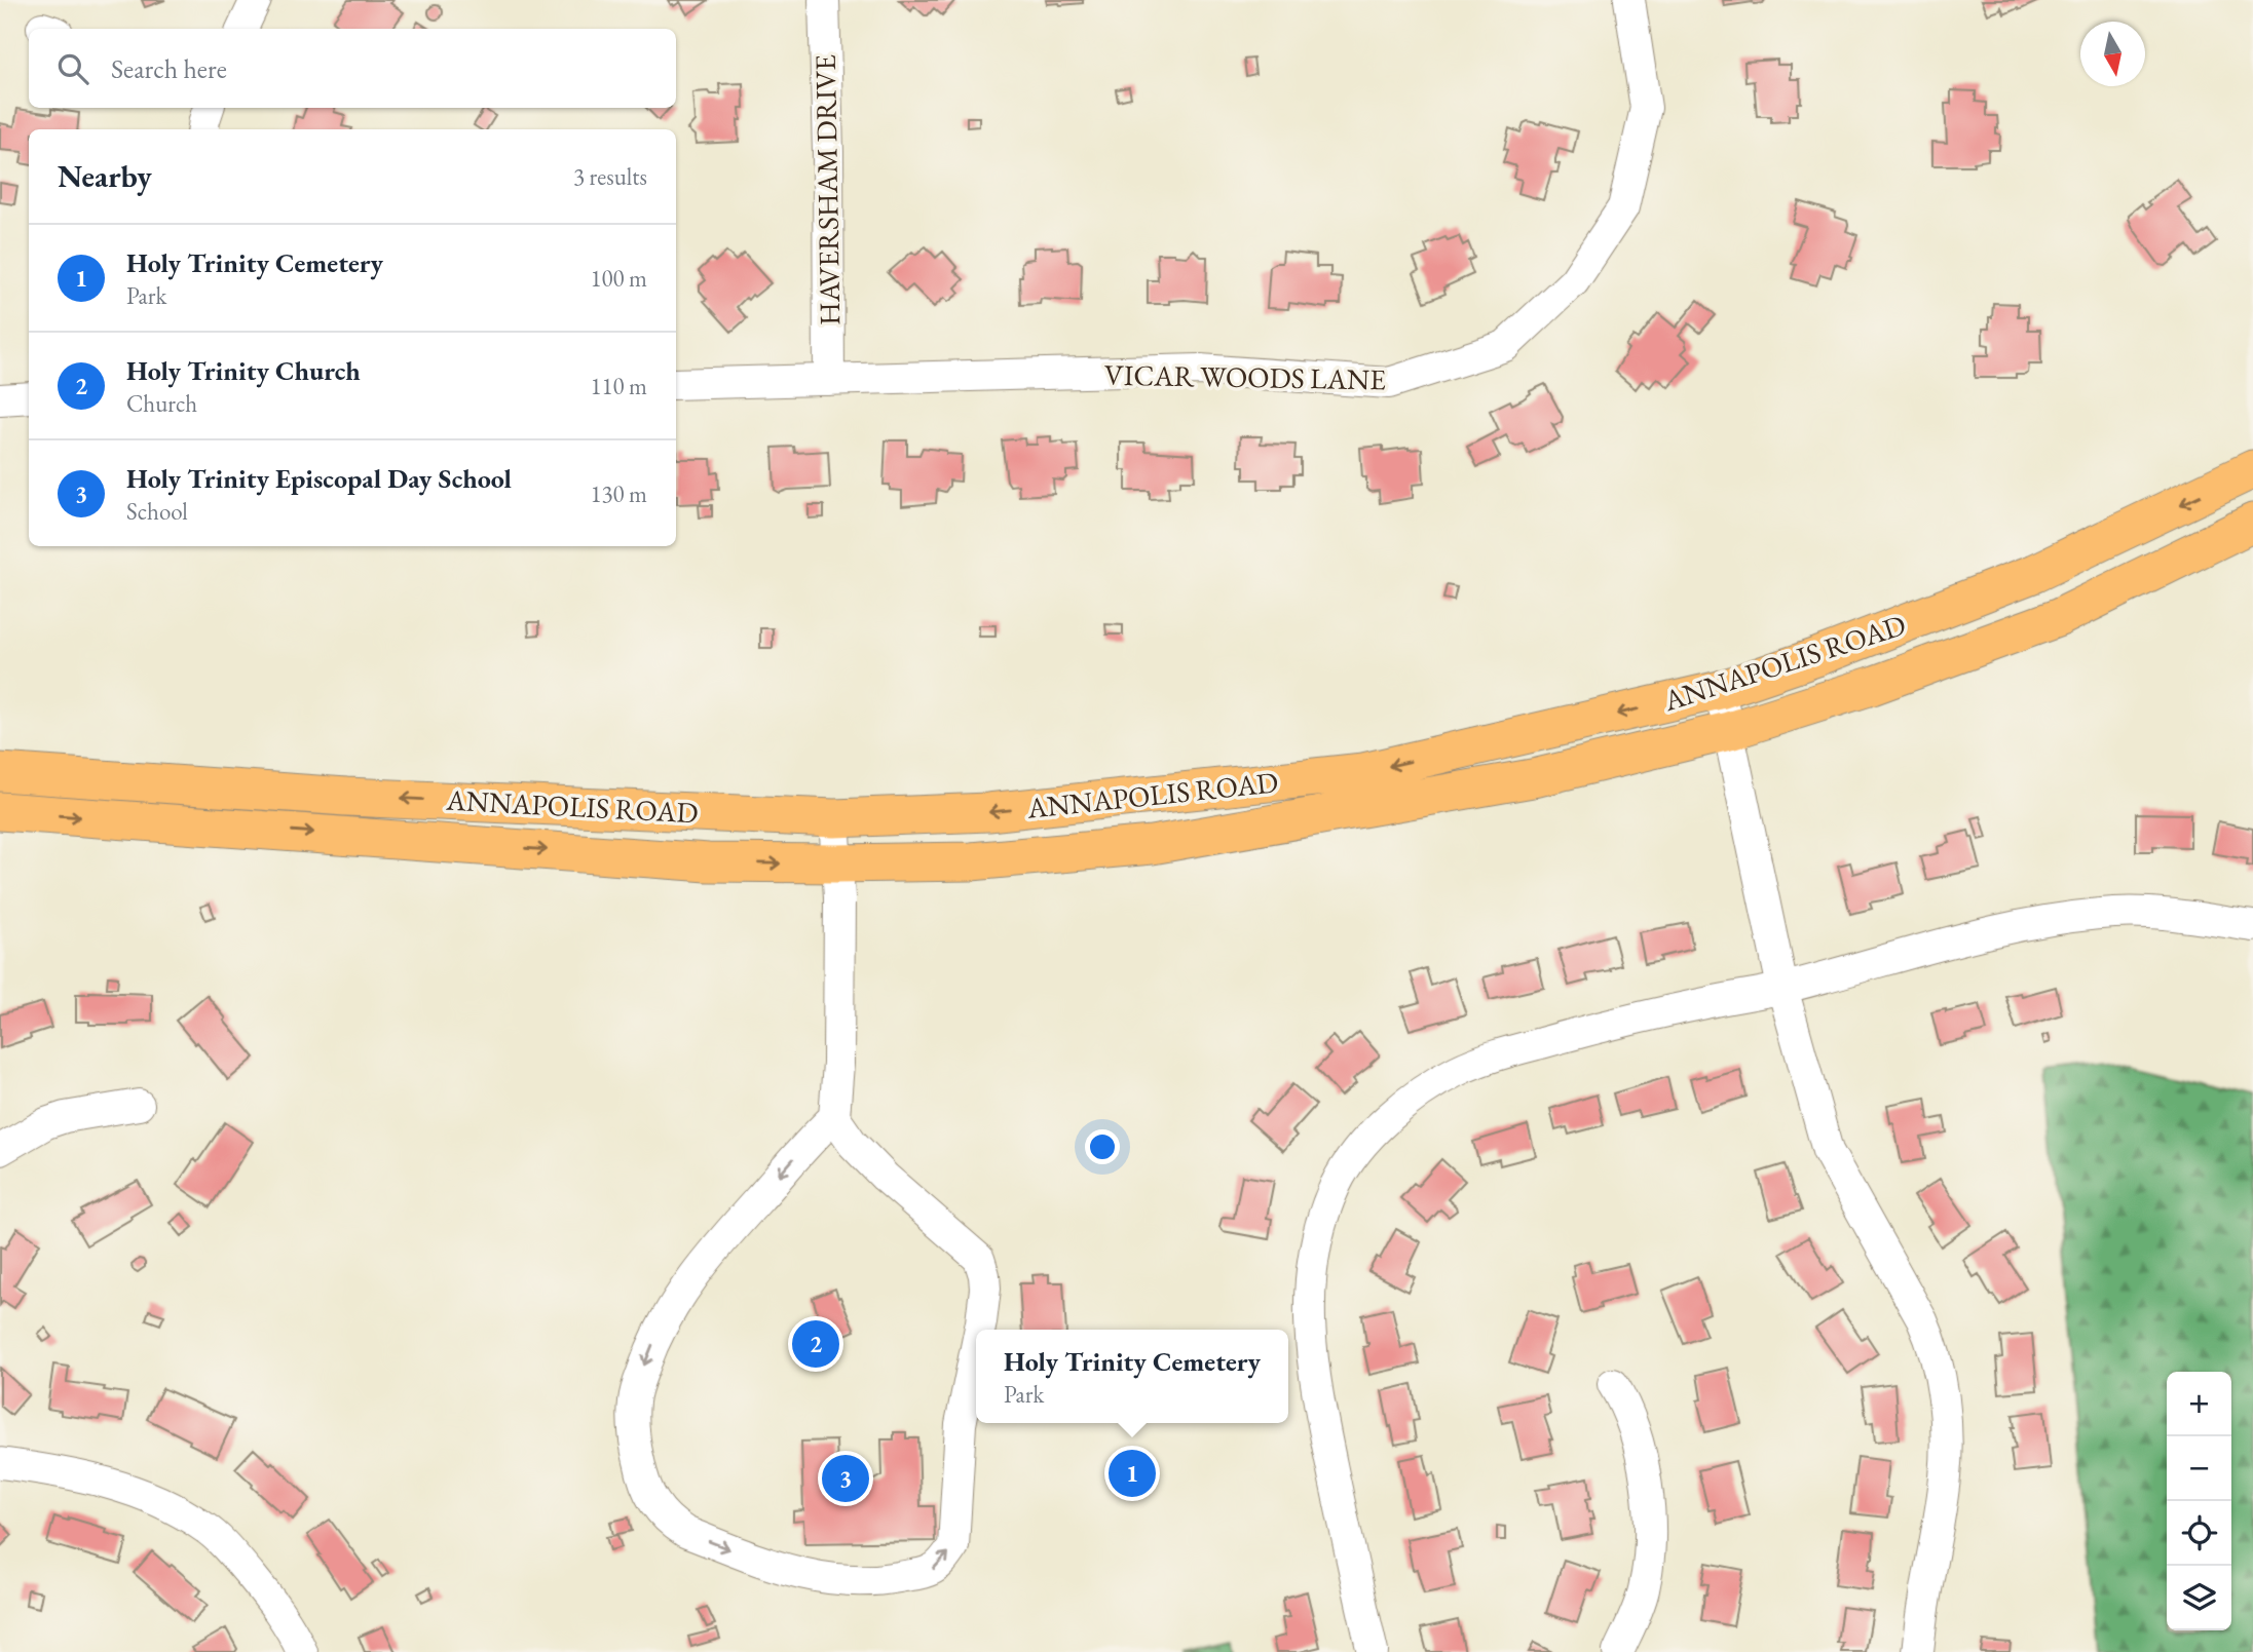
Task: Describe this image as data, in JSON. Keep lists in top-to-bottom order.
{
  "streets": {
    "main road": ["ANNAPOLIS ROAD"],
    "street": ["HAVERSHAM DRIVE", "VICAR WOODS LANE"]
  },
  "crossings": [
    ["HAVERSHAM DRIVE", "VICAR WOODS LANE"]
  ],
  "north": "bottom",
  "page": {
    "search": "Search here",
    "heading": ["Nearby", "3 results"],
    "list": [
      {
        "mark": "1",
        "name": "Holy Trinity Cemetery",
        "note": "Park",
        "value": "100 m"
      },
      {
        "mark": "2",
        "name": "Holy Trinity Church",
        "note": "Church",
        "value": "110 m"
      },
      {
        "mark": "3",
        "name": "Holy Trinity Episcopal Day School",
        "note": "School",
        "value": "130 m"
      }
    ],
    "pins": ["2", "1", "3"],
    "popup": ["Holy Trinity Cemetery", "Park"],
    "map_buttons": ["+", "−"]
  }
}
